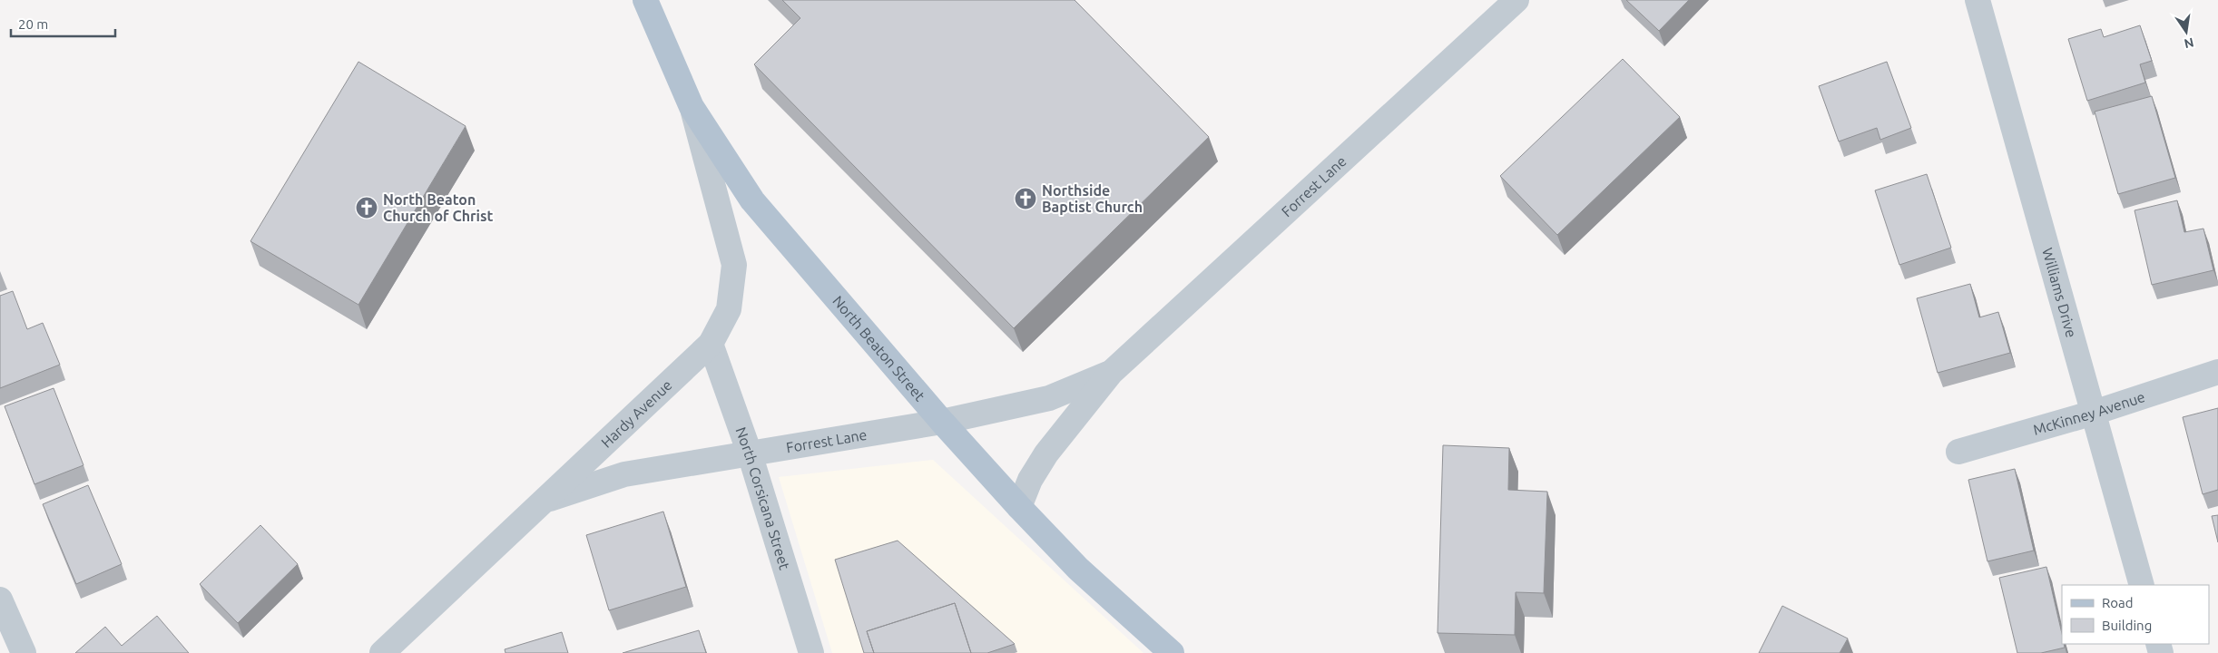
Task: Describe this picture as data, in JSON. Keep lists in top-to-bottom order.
{
  "streets": {
    "main road": ["North Beaton Street"],
    "street": [
      "Forrest Lane",
      "Williams Drive",
      "McKinney Avenue",
      "Hardy Avenue",
      "North Corsicana Street"
    ]
  },
  "crossings": [
    ["Forrest Lane", "North Beaton Street"],
    ["Forrest Lane", "Hardy Avenue"],
    ["Forrest Lane", "North Corsicana Street"],
    ["Williams Drive", "McKinney Avenue"],
    ["North Beaton Street", "Hardy Avenue"],
    ["Hardy Avenue", "North Corsicana Street"]
  ],
  "places": {
    "church": ["Northside Baptist Church", "North Beaton Church of Christ"]
  },
  "legend": ["Road", "Building"],
  "scale_bar": "20 m",
  "north": "bottom"
}
